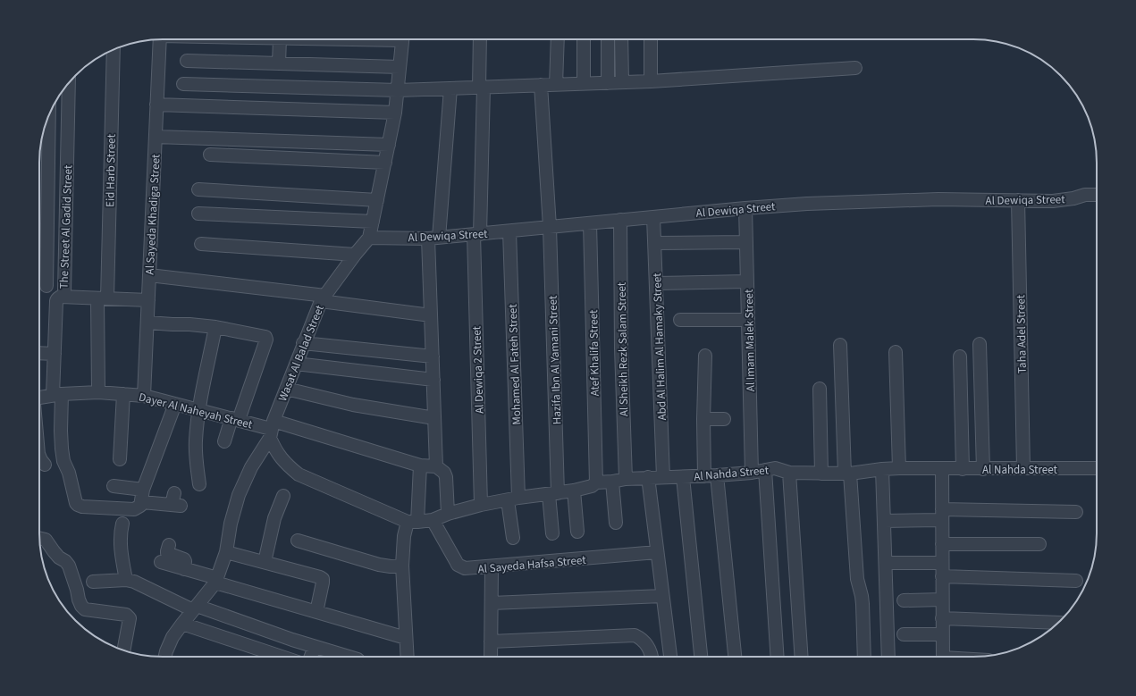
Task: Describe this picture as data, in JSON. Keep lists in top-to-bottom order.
{
  "streets": {
    "street": [
      "Eid Harb Street",
      "Al Dewiqa Street",
      "Al Sayeda Khadiga Street",
      "The Street Al Gadid Street",
      "Taha Adel Street",
      "Al Imam Malek Street",
      "Abd Al Halim Al Hamaky Street",
      "Al Sheikh Rezk Salam Street",
      "Wasat Al Balad Street",
      "Atef Khalifa Street",
      "Hazifa Ibn Al Yamani Street",
      "Mohamed Al Fateh Street",
      "Al Dewiqa 2 Street",
      "Dayer Al Naheyah Street",
      "Al Nahda Street",
      "Al Sayeda Hafsa Street"
    ]
  },
  "crossings": [
    ["Eid Harb Street", "Dayer Al Naheyah Street"],
    ["Al Dewiqa Street", "Taha Adel Street"],
    ["Al Dewiqa Street", "Al Imam Malek Street"],
    ["Al Dewiqa Street", "Abd Al Halim Al Hamaky Street"],
    ["Al Dewiqa Street", "Al Sheikh Rezk Salam Street"],
    ["Al Dewiqa Street", "Wasat Al Balad Street"],
    ["Al Dewiqa Street", "Atef Khalifa Street"],
    ["Al Dewiqa Street", "Hazifa Ibn Al Yamani Street"],
    ["Al Dewiqa Street", "Mohamed Al Fateh Street"],
    ["Al Dewiqa Street", "Al Dewiqa 2 Street"],
    ["Al Sayeda Khadiga Street", "Dayer Al Naheyah Street"],
    ["The Street Al Gadid Street", "Dayer Al Naheyah Street"],
    ["Taha Adel Street", "Al Nahda Street"],
    ["Al Imam Malek Street", "Al Nahda Street"],
    ["Abd Al Halim Al Hamaky Street", "Al Nahda Street"],
    ["Al Sheikh Rezk Salam Street", "Al Nahda Street"],
    ["Wasat Al Balad Street", "Dayer Al Naheyah Street"],
    ["Atef Khalifa Street", "Al Nahda Street"],
    ["Hazifa Ibn Al Yamani Street", "Al Nahda Street"],
    ["Mohamed Al Fateh Street", "Al Nahda Street"],
    ["Al Dewiqa 2 Street", "Al Nahda Street"],
    ["Al Nahda Street", "Al Sayeda Hafsa Street"]
  ]
}
